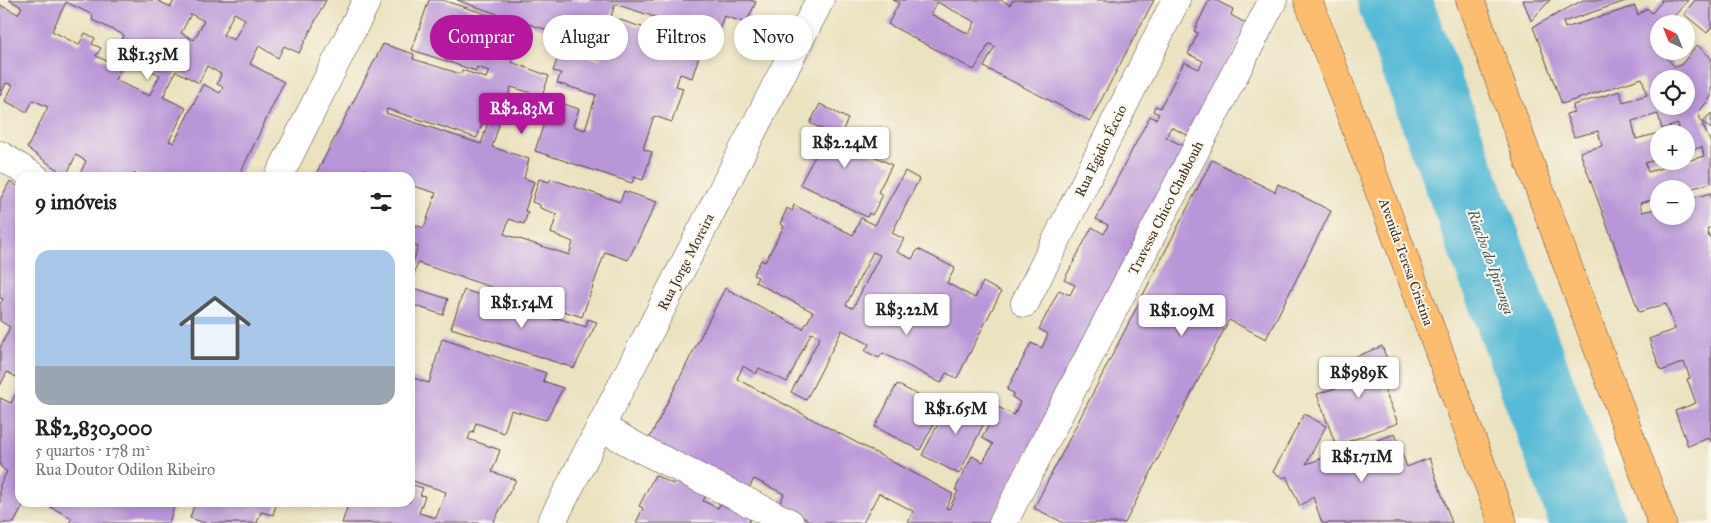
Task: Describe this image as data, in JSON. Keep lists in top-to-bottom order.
{
  "streets": {
    "main road": ["Avenida Teresa Cristina"],
    "street": ["Rua Egidio Éccio", "Travessa Chico Chabbouh", "Rua Jorge Moreira"]
  },
  "water": ["Riacho do Ipiranga"],
  "north": "top left",
  "page": {
    "map_buttons": ["+", "−"],
    "chip": [
      "Comprar",
      "Alugar",
      "Filtros",
      "Novo"
    ],
    "price": [
      "R$1.35M",
      "R$2.83M",
      "R$2.24M",
      "R$1.54M",
      "R$3.22M",
      "R$1.09M",
      "R$989K",
      "R$1.65M",
      "R$1.71M"
    ],
    "heading": "9 imóveis",
    "list": [
      {
        "name": "R$2,830,000",
        "note": "5 quartos · 178 m² · Rua Doutor Odilon Ribeiro"
      }
    ]
  }
}
